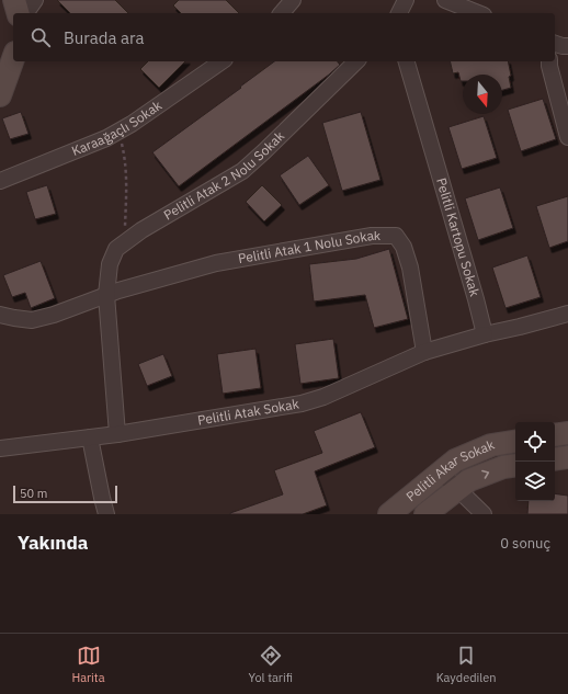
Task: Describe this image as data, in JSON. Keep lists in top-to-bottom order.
{
  "streets": {
    "main road": ["Pelitli Akar Sokak"],
    "street": [
      "Karaağaçlı Sokak",
      "Pelitli Atak 2 Nolu Sokak",
      "Pelitli Kartopu Sokak",
      "Pelitli Atak 1 Nolu Sokak",
      "Pelitli Atak Sokak"
    ]
  },
  "crossings": [
    ["Pelitli Atak 2 Nolu Sokak", "Pelitli Atak 1 Nolu Sokak"],
    ["Pelitli Kartopu Sokak", "Pelitli Atak Sokak"],
    ["Pelitli Atak 1 Nolu Sokak", "Pelitli Atak Sokak"]
  ],
  "scale_bar": "50 m",
  "north": "bottom",
  "page": {
    "search": "Burada ara",
    "scale": "50 m",
    "heading": ["Yakında", "0 sonuç"],
    "nav": ["Harita", "Yol tarifi", "Kaydedilen"]
  }
}
